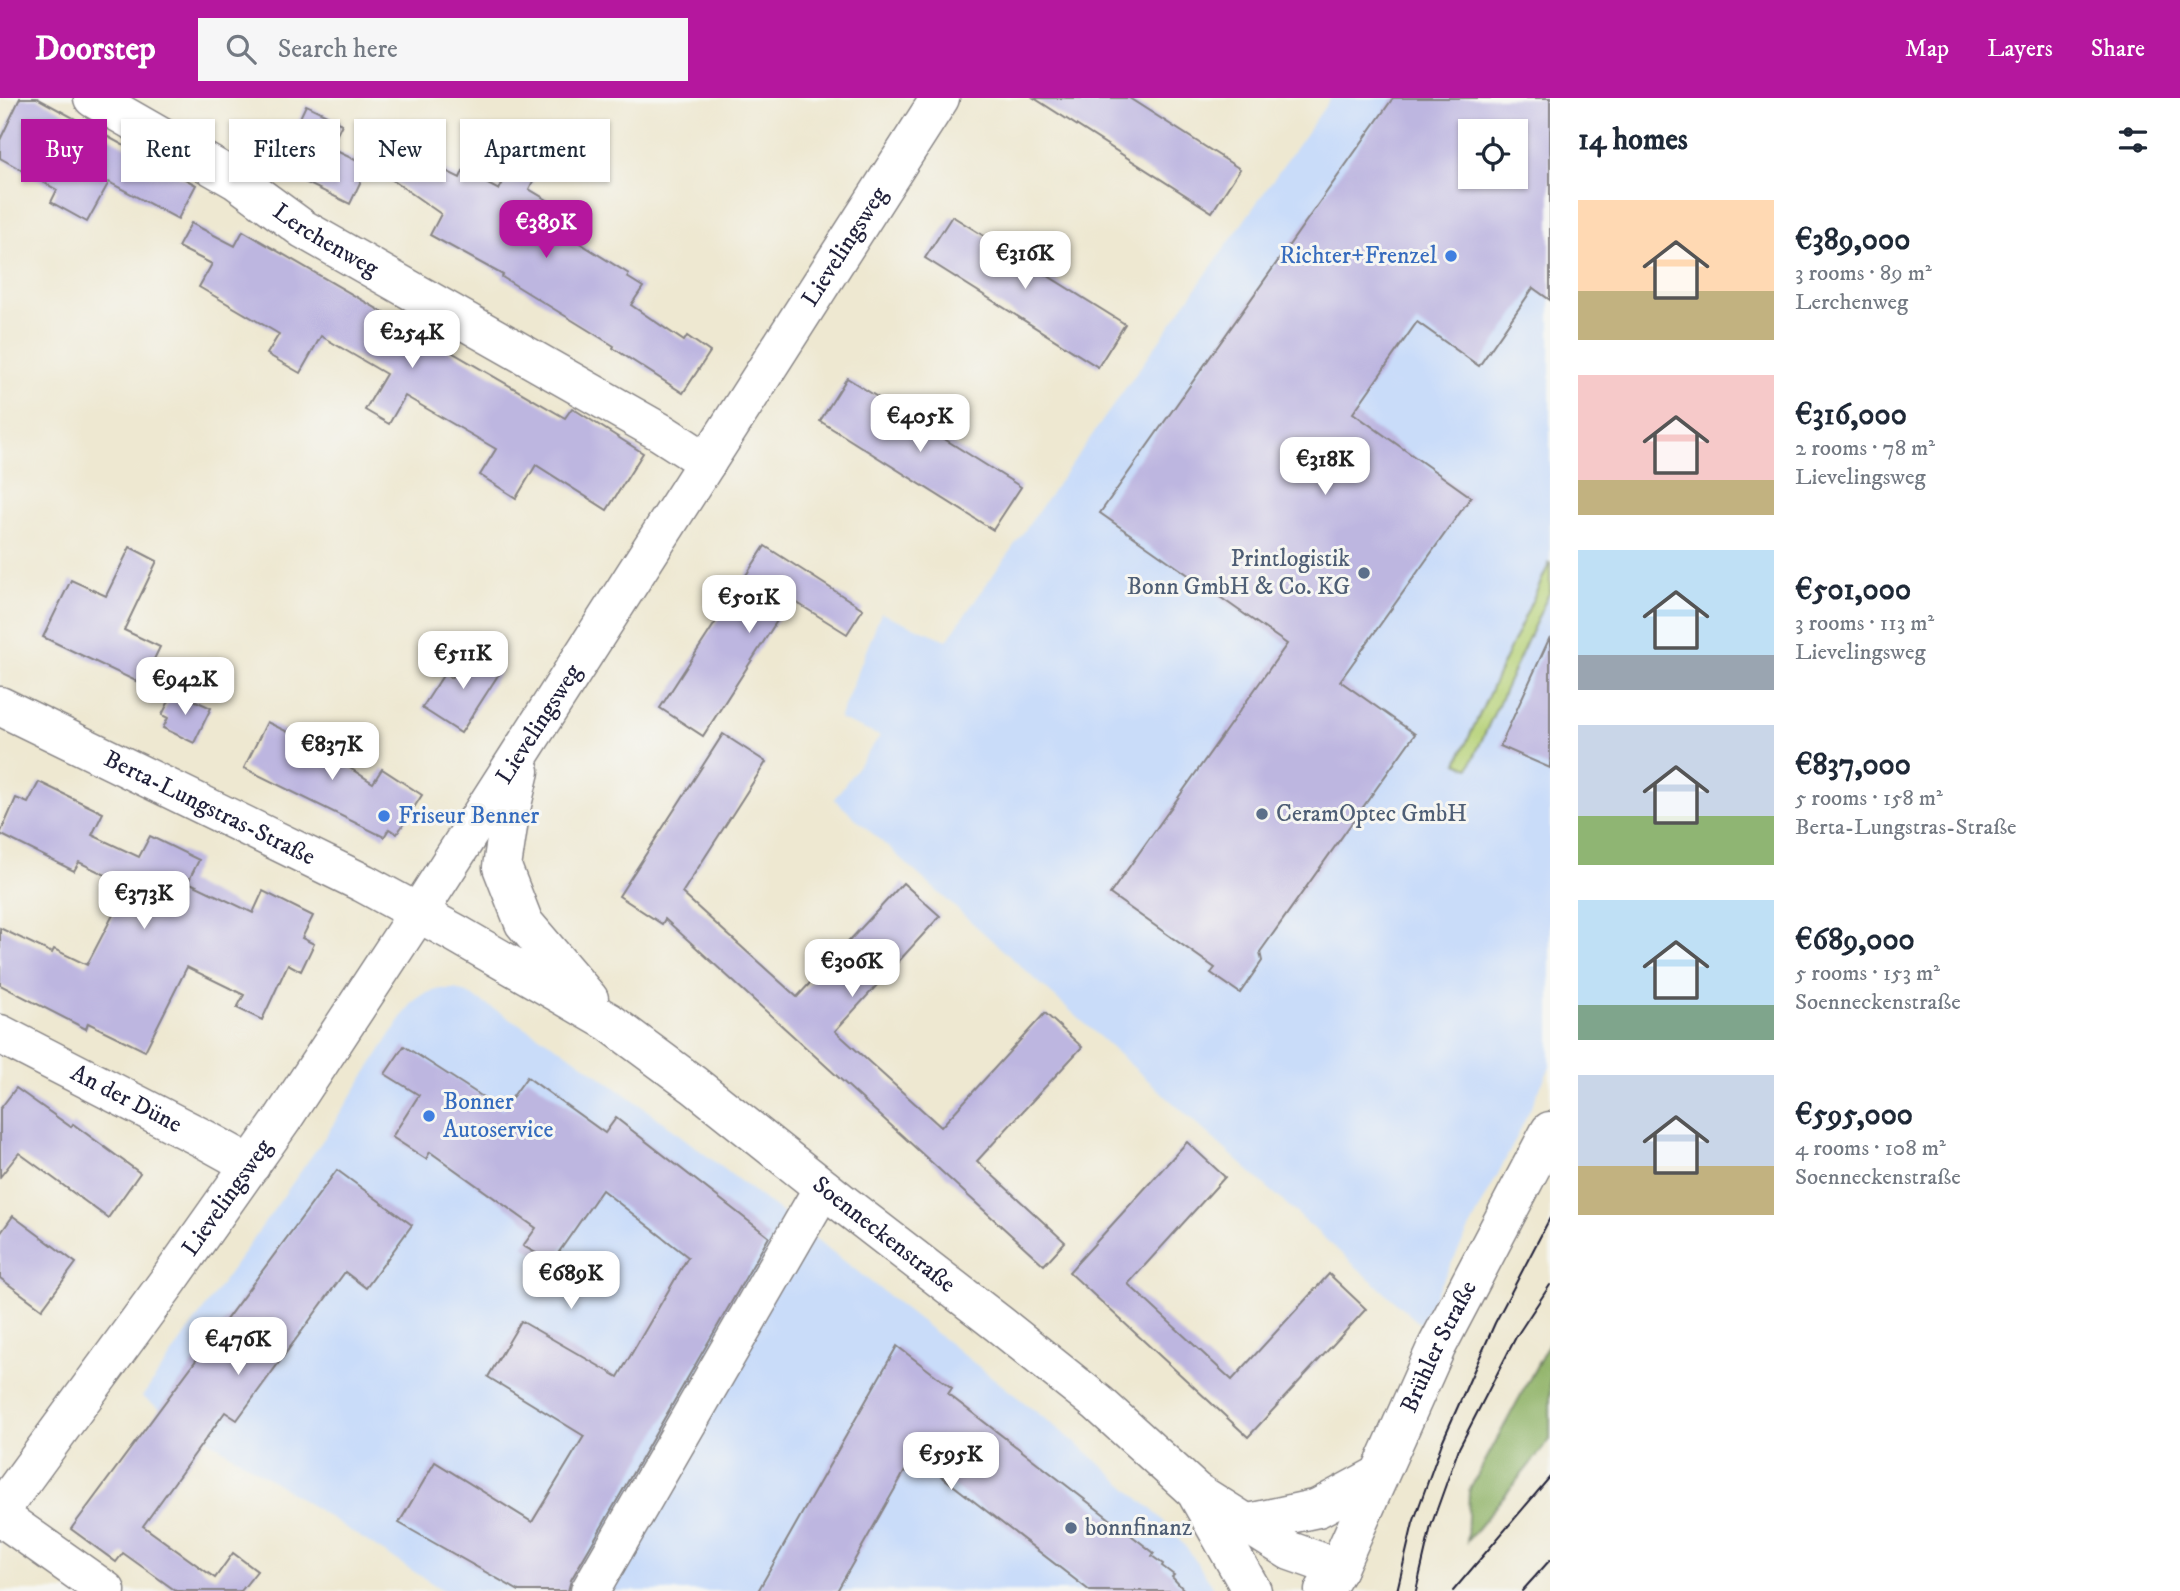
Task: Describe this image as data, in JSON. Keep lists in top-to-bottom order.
{
  "streets": {
    "street": [
      "Lerchenweg",
      "Lievelingsweg",
      "Berta-Lungstras-Straße",
      "An der Düne",
      "Soenneckenstraße",
      "Brühler Straße"
    ]
  },
  "crossings": [
    ["Lerchenweg", "Lievelingsweg"],
    ["Lievelingsweg", "Berta-Lungstras-Straße"],
    ["Lievelingsweg", "An der Düne"],
    ["Lievelingsweg", "Soenneckenstraße"],
    ["Berta-Lungstras-Straße", "Soenneckenstraße"],
    ["Soenneckenstraße", "Brühler Straße"]
  ],
  "places": [
    "Richter+Frenzel",
    "Printlogistik Bonn GmbH & Co. KG",
    "CeramOptec GmbH",
    "Friseur Benner",
    "Bonner Autoservice",
    "bonnfinanz"
  ],
  "page": {
    "header": "Doorstep",
    "search": "Search here",
    "nav": ["Map", "Layers", "Share"],
    "heading": "14 homes",
    "chip": [
      "Buy",
      "Rent",
      "Filters",
      "New",
      "Apartment"
    ],
    "list": [
      {
        "name": "€389,000",
        "note": "3 rooms · 89 m² · Lerchenweg"
      },
      {
        "name": "€316,000",
        "note": "2 rooms · 78 m² · Lievelingsweg"
      },
      {
        "name": "€501,000",
        "note": "3 rooms · 113 m² · Lievelingsweg"
      },
      {
        "name": "€837,000",
        "note": "5 rooms · 158 m² · Berta-Lungstras-Straße"
      },
      {
        "name": "€689,000",
        "note": "5 rooms · 153 m² · Soenneckenstraße"
      },
      {
        "name": "€595,000",
        "note": "4 rooms · 108 m² · Soenneckenstraße"
      }
    ],
    "price": [
      "€389K",
      "€316K",
      "€254K",
      "€405K",
      "€318K",
      "€501K",
      "€511K",
      "€942K",
      "€837K",
      "€373K",
      "€306K",
      "€689K",
      "€476K",
      "€595K"
    ]
  }
}
